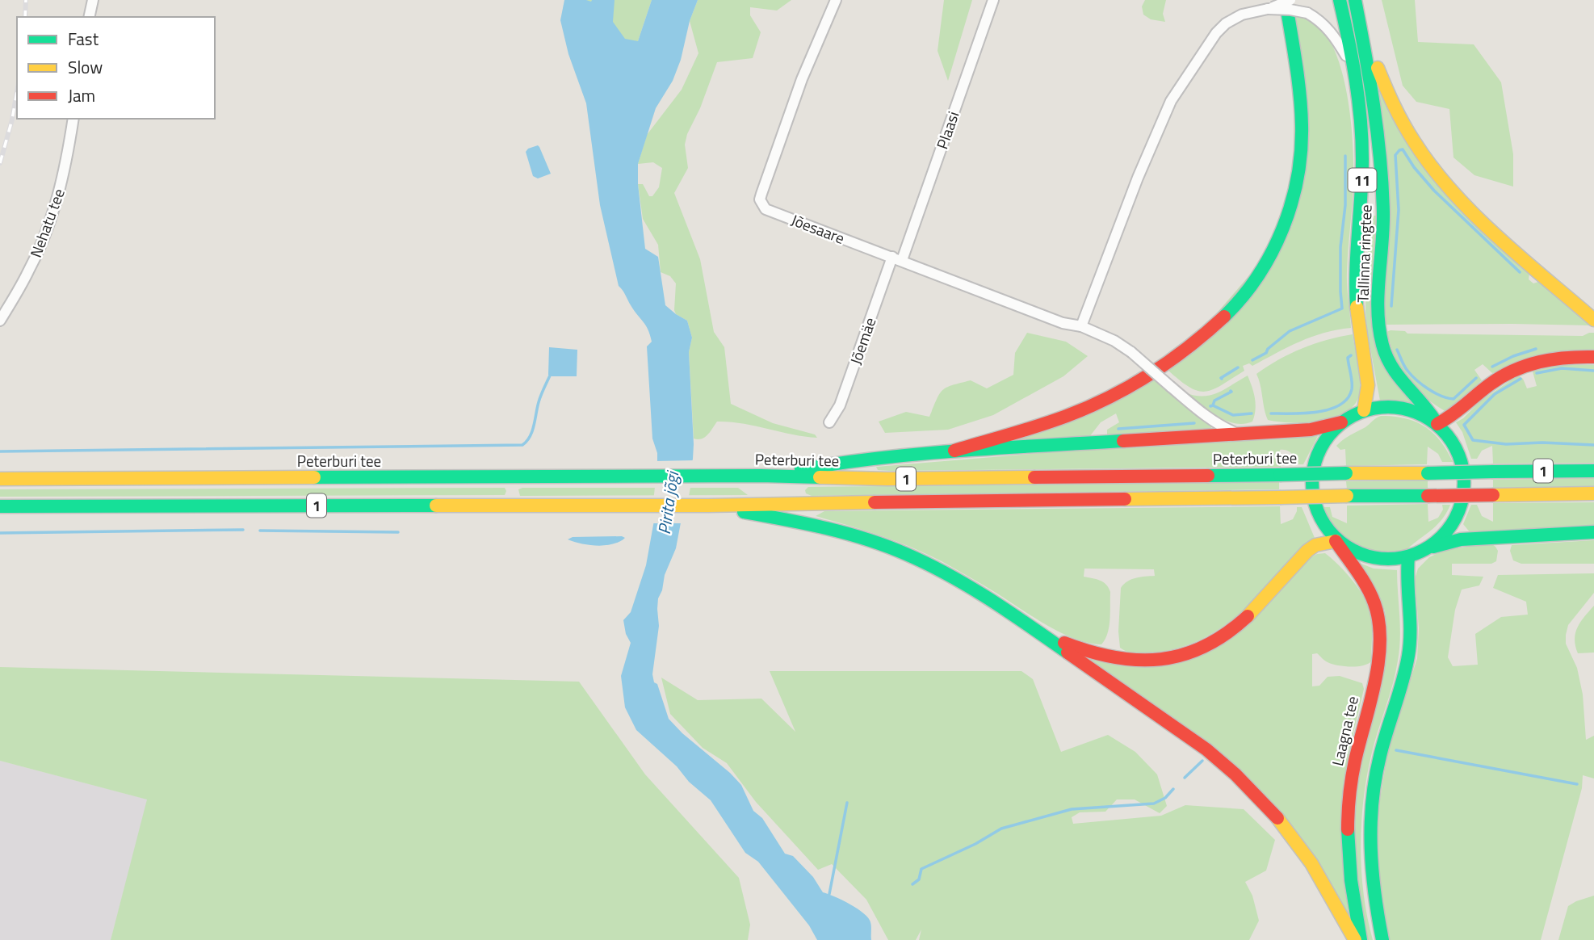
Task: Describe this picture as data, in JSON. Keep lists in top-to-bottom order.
{
  "streets": {
    "main road": [
      "11",
      "Tallinna ringtee",
      "Peterburi tee",
      "1",
      "Laagna tee"
    ],
    "street": [
      "Plaasi",
      "Nehatu tee",
      "Jõesaare",
      "Jõemäe"
    ]
  },
  "crossings": [
    ["Plaasi", "Jõesaare"],
    ["Plaasi", "Jõemäe"],
    ["Jõesaare", "Jõemäe"],
    ["Tallinna ringtee", "Laagna tee"]
  ],
  "water": ["Pirita jõgi"],
  "legend": ["Fast", "Slow", "Jam"]
}
